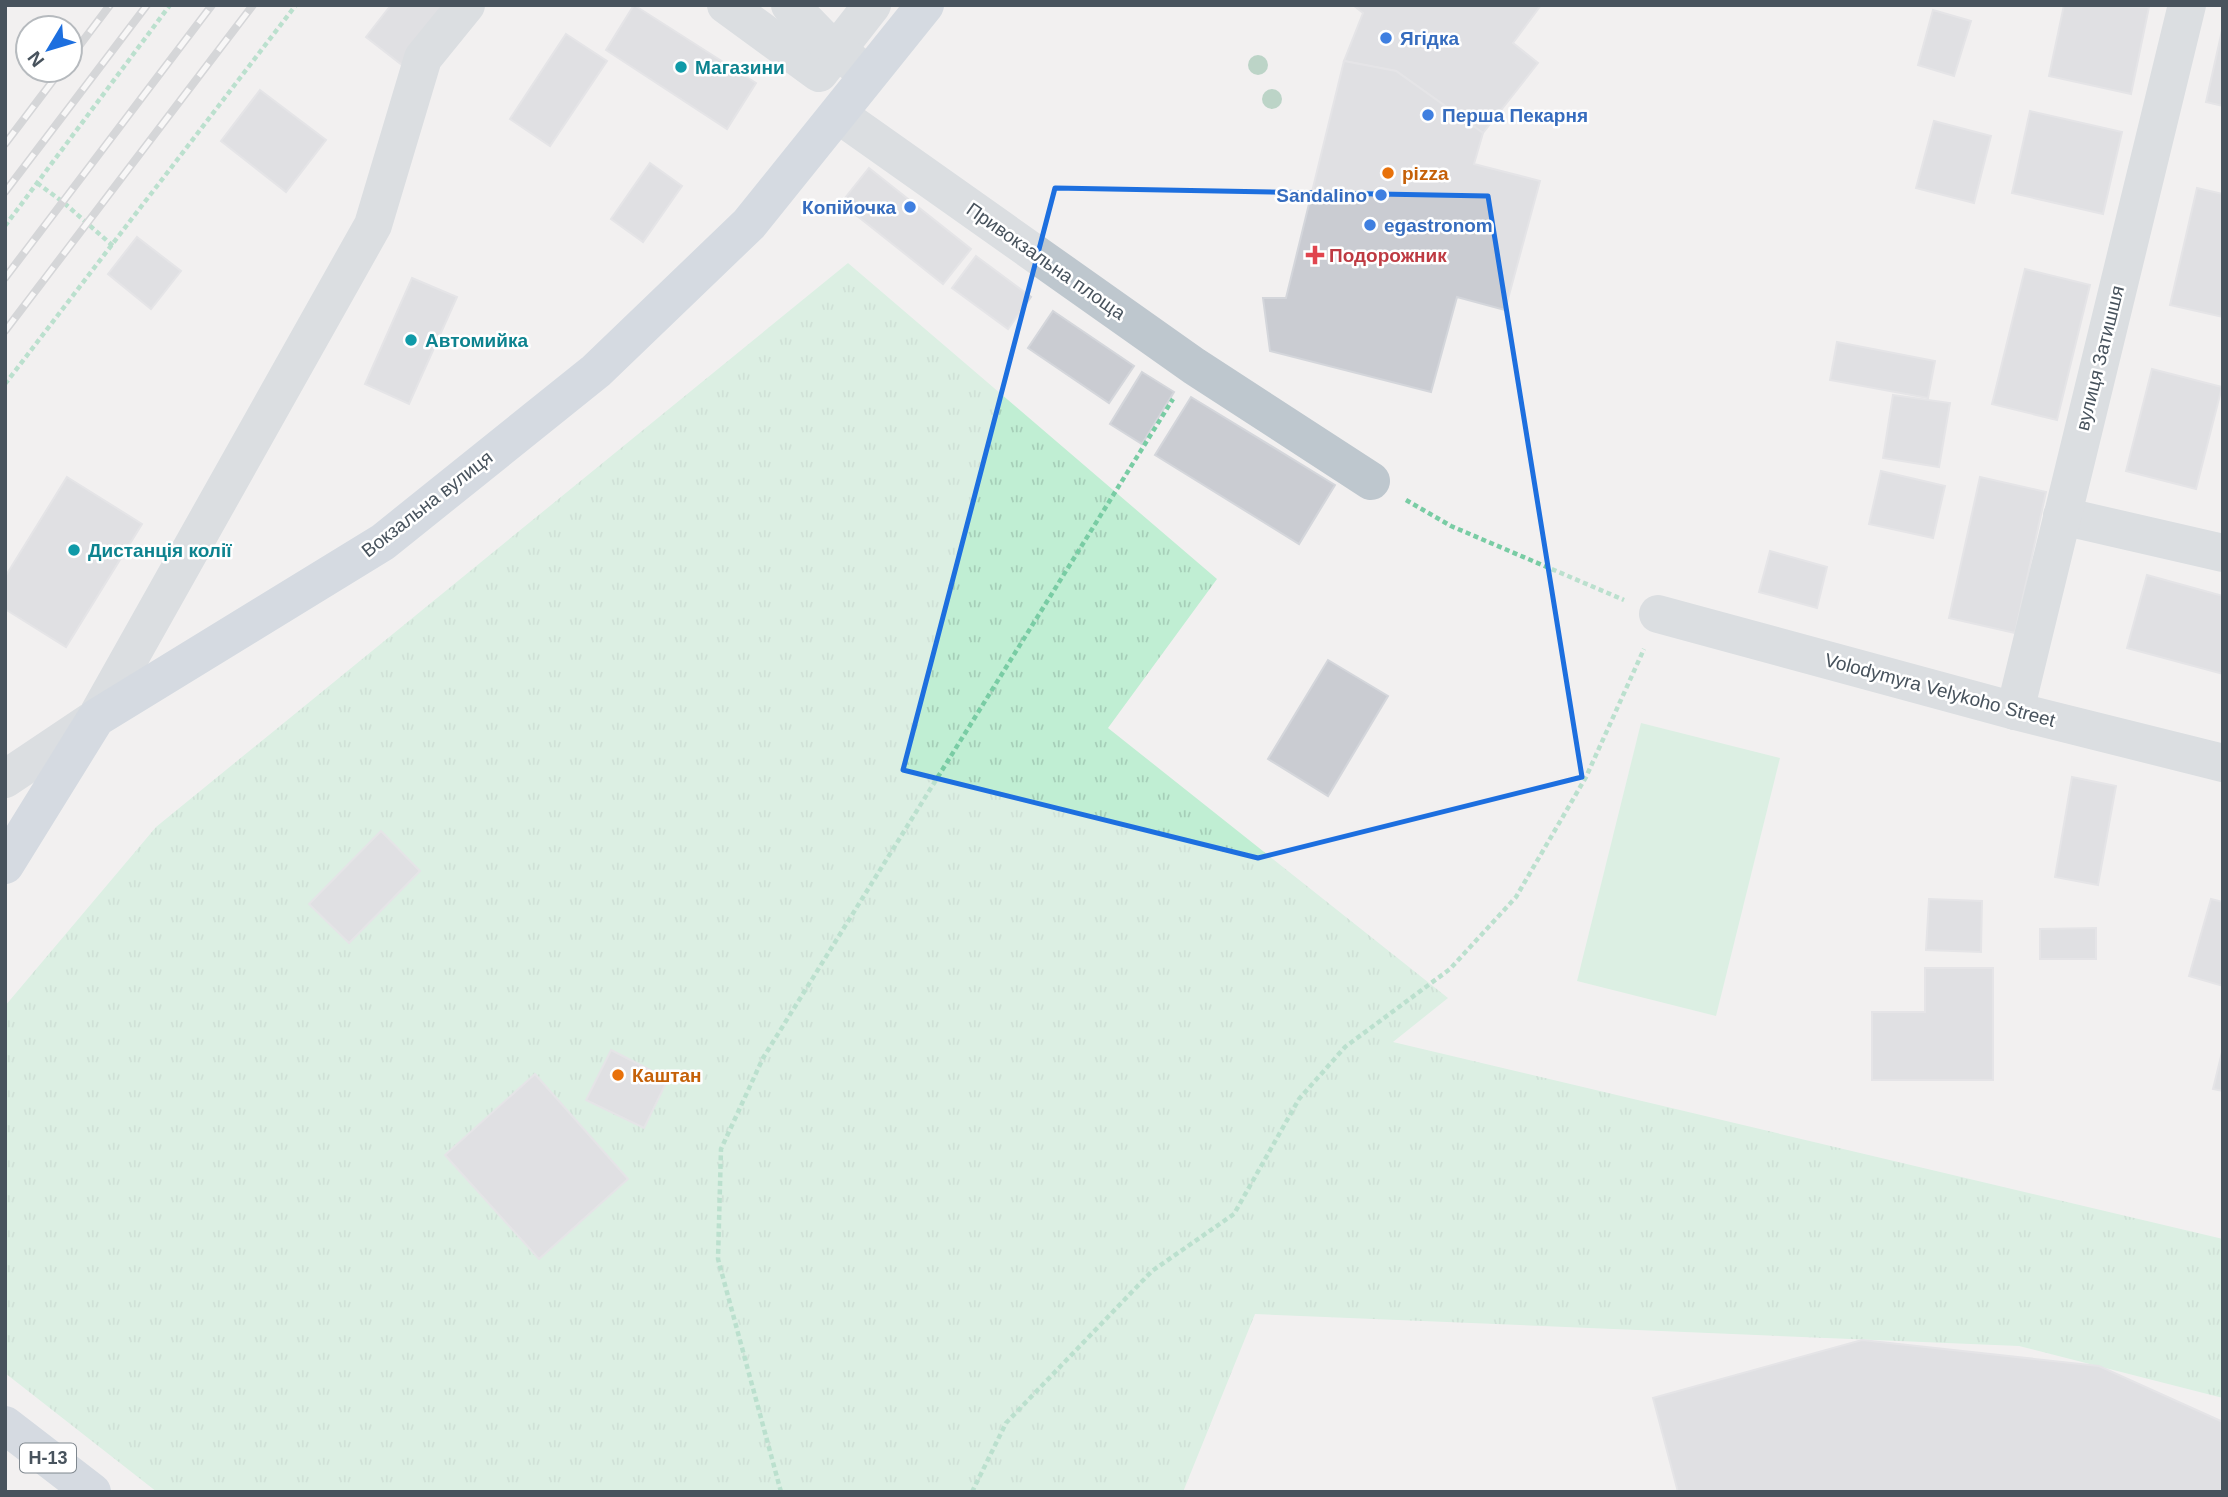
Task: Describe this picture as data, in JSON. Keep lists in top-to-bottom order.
{
  "streets": {
    "main road": ["Вокзальна вулиця", "Н-13"],
    "street": ["Привокзальна площа", "вулиця Затишшя", "Volodymyra Velykoho Street"]
  },
  "crossings": [
    ["Привокзальна площа", "Вокзальна вулиця"],
    ["вулиця Затишшя", "Volodymyra Velykoho Street"]
  ],
  "places": {
    "other": [
      "Ягідка",
      "Магазини",
      "Перша Пекарня",
      "pizza",
      "Sandalino",
      "Копійочка",
      "egastronom",
      "Автомийка",
      "Дистанція колії",
      "Каштан"
    ],
    "health": ["Подорожник"]
  },
  "north": "bottom left"
}
